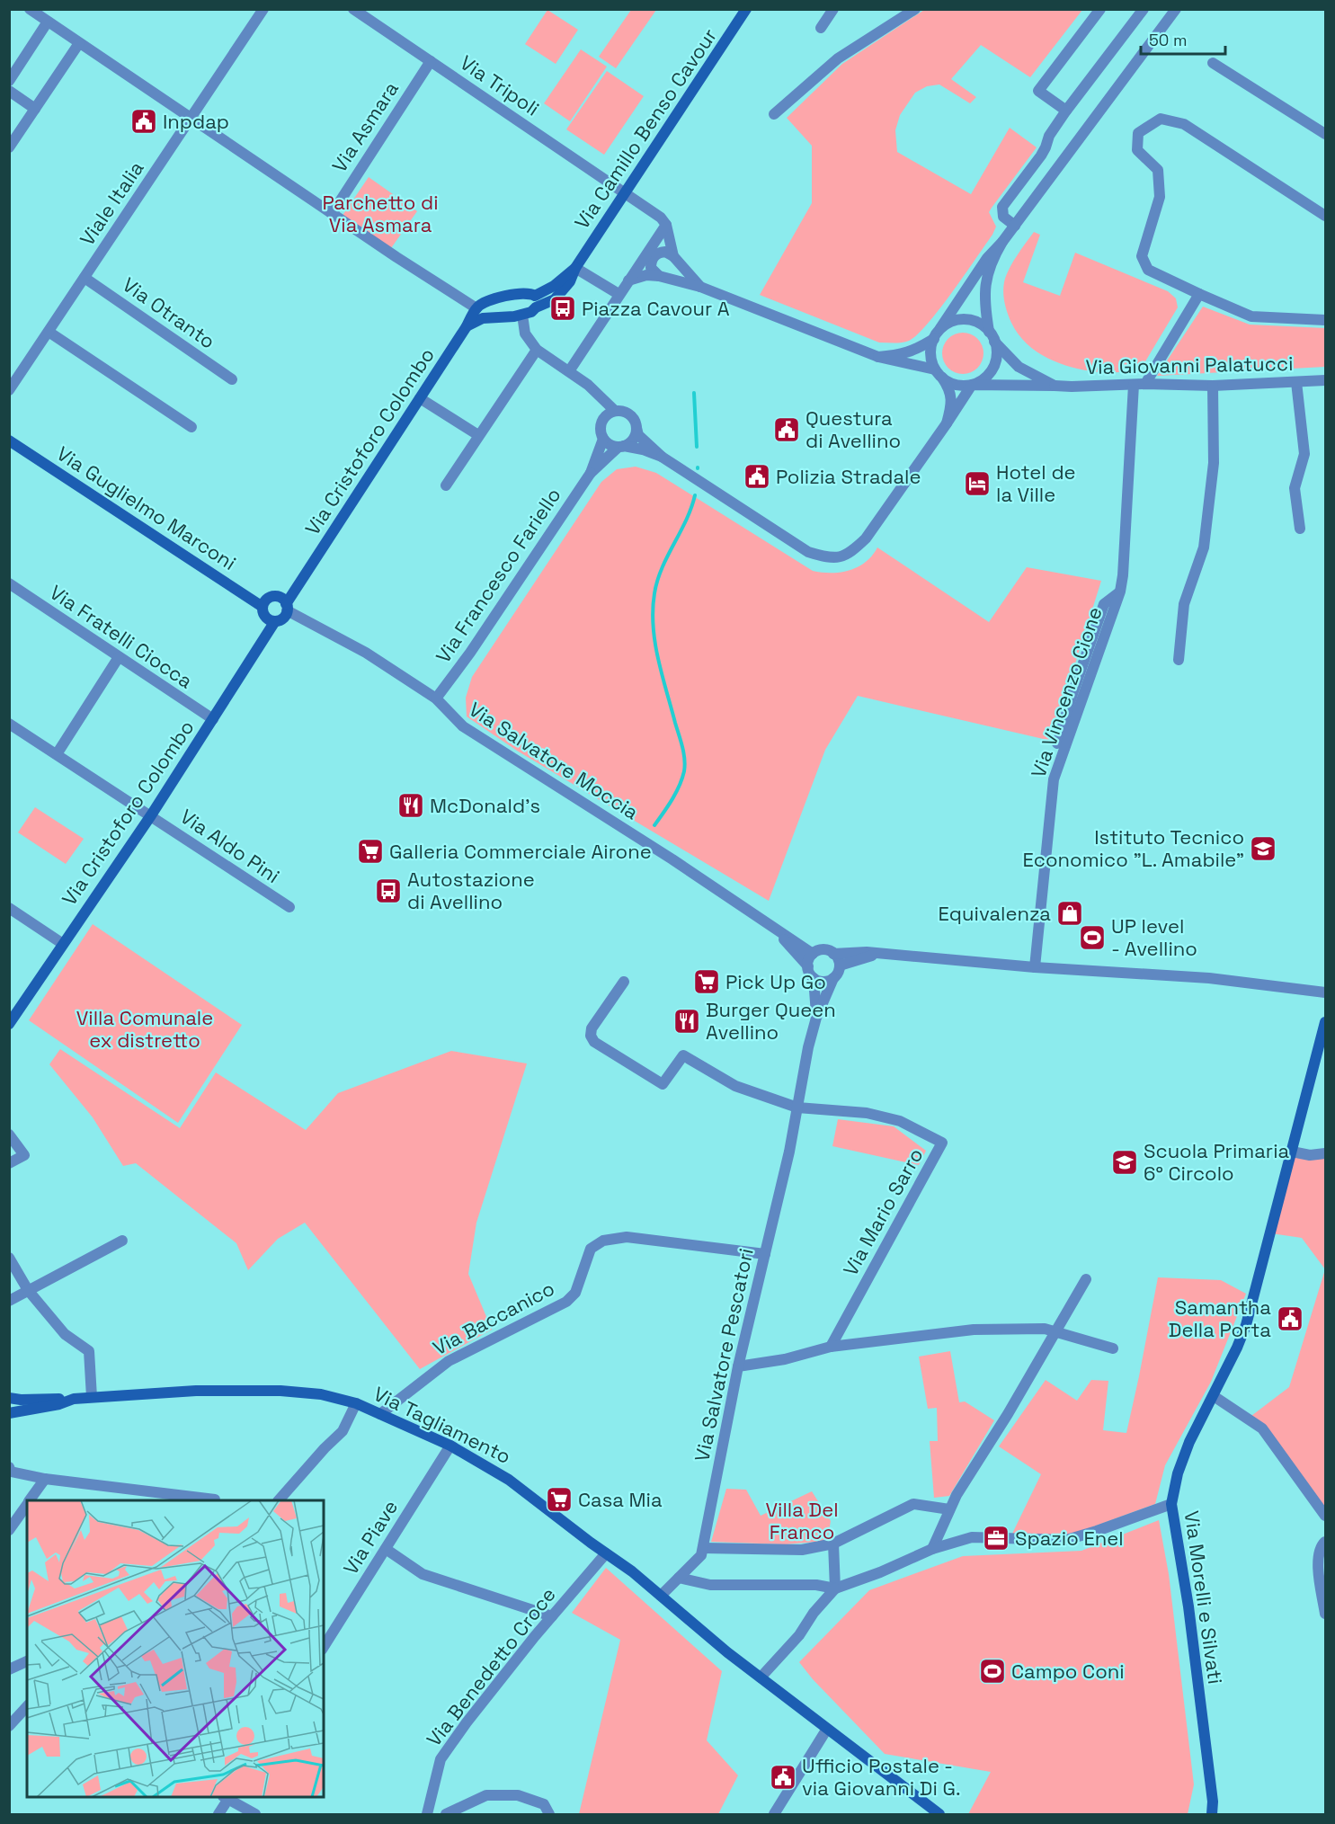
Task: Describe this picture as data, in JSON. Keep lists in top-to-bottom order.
{
  "streets": {
    "street": [
      "Via Tripoli",
      "Via Asmara",
      "Via Camillo Benso Cavour",
      "Viale Italia",
      "Via Otranto",
      "Via Giovanni Palatucci",
      "Via Cristoforo Colombo",
      "Via Guglielmo Marconi",
      "Via Francesco Fariello",
      "Via Fratelli Ciocca",
      "Via Vincenzo Cione",
      "Via Salvatore Moccia",
      "Via Aldo Pini",
      "Via Mario Sarro",
      "Via Baccanico",
      "Via Salvatore Pescatori",
      "Via Tagliamento",
      "Via Piave",
      "Via Morelli e Silvati",
      "Via Benedetto Croce"
    ]
  },
  "crossings": [
    ["Via Tripoli", "Via Asmara"],
    ["Via Tripoli", "Via Camillo Benso Cavour"],
    ["Viale Italia", "Via Otranto"],
    ["Via Giovanni Palatucci", "Via Vincenzo Cione"],
    ["Via Cristoforo Colombo", "Via Guglielmo Marconi"],
    ["Via Cristoforo Colombo", "Via Fratelli Ciocca"],
    ["Via Cristoforo Colombo", "Via Salvatore Moccia"],
    ["Via Cristoforo Colombo", "Via Aldo Pini"],
    ["Via Guglielmo Marconi", "Via Salvatore Moccia"],
    ["Via Francesco Fariello", "Via Salvatore Moccia"],
    ["Via Salvatore Moccia", "Via Salvatore Pescatori"],
    ["Via Mario Sarro", "Via Salvatore Pescatori"],
    ["Via Baccanico", "Via Salvatore Pescatori"],
    ["Via Baccanico", "Via Tagliamento"],
    ["Via Salvatore Pescatori", "Via Tagliamento"],
    ["Via Tagliamento", "Via Piave"],
    ["Via Tagliamento", "Via Benedetto Croce"]
  ],
  "parks": ["Parchetto di Via Asmara", "Villa Comunale ex distretto", "Villa Del Franco"],
  "places": {
    "public building": [
      "Inpdap",
      "Questura di Avellino",
      "Polizia Stradale",
      "Samantha Della Porta",
      "Ufficio Postale - via Giovanni Di G."
    ],
    "bus stop": ["Piazza Cavour A", "Autostazione di Avellino"],
    "hotel": ["Hotel de la Ville"],
    "restaurant": ["McDonald's", "Burger Queen Avellino"],
    "school or university": ["Istituto Tecnico Economico \"L. Amabile\"", "Scuola Primaria 6° Circolo"],
    "supermarket": ["Galleria Commerciale Airone", "Pick Up Go", "Casa Mia"],
    "shop": ["Equivalenza"],
    "sports": ["UP level - Avellino", "Campo Coni"],
    "office": ["Spazio Enel"]
  },
  "scale_bar": "50 m"
}
